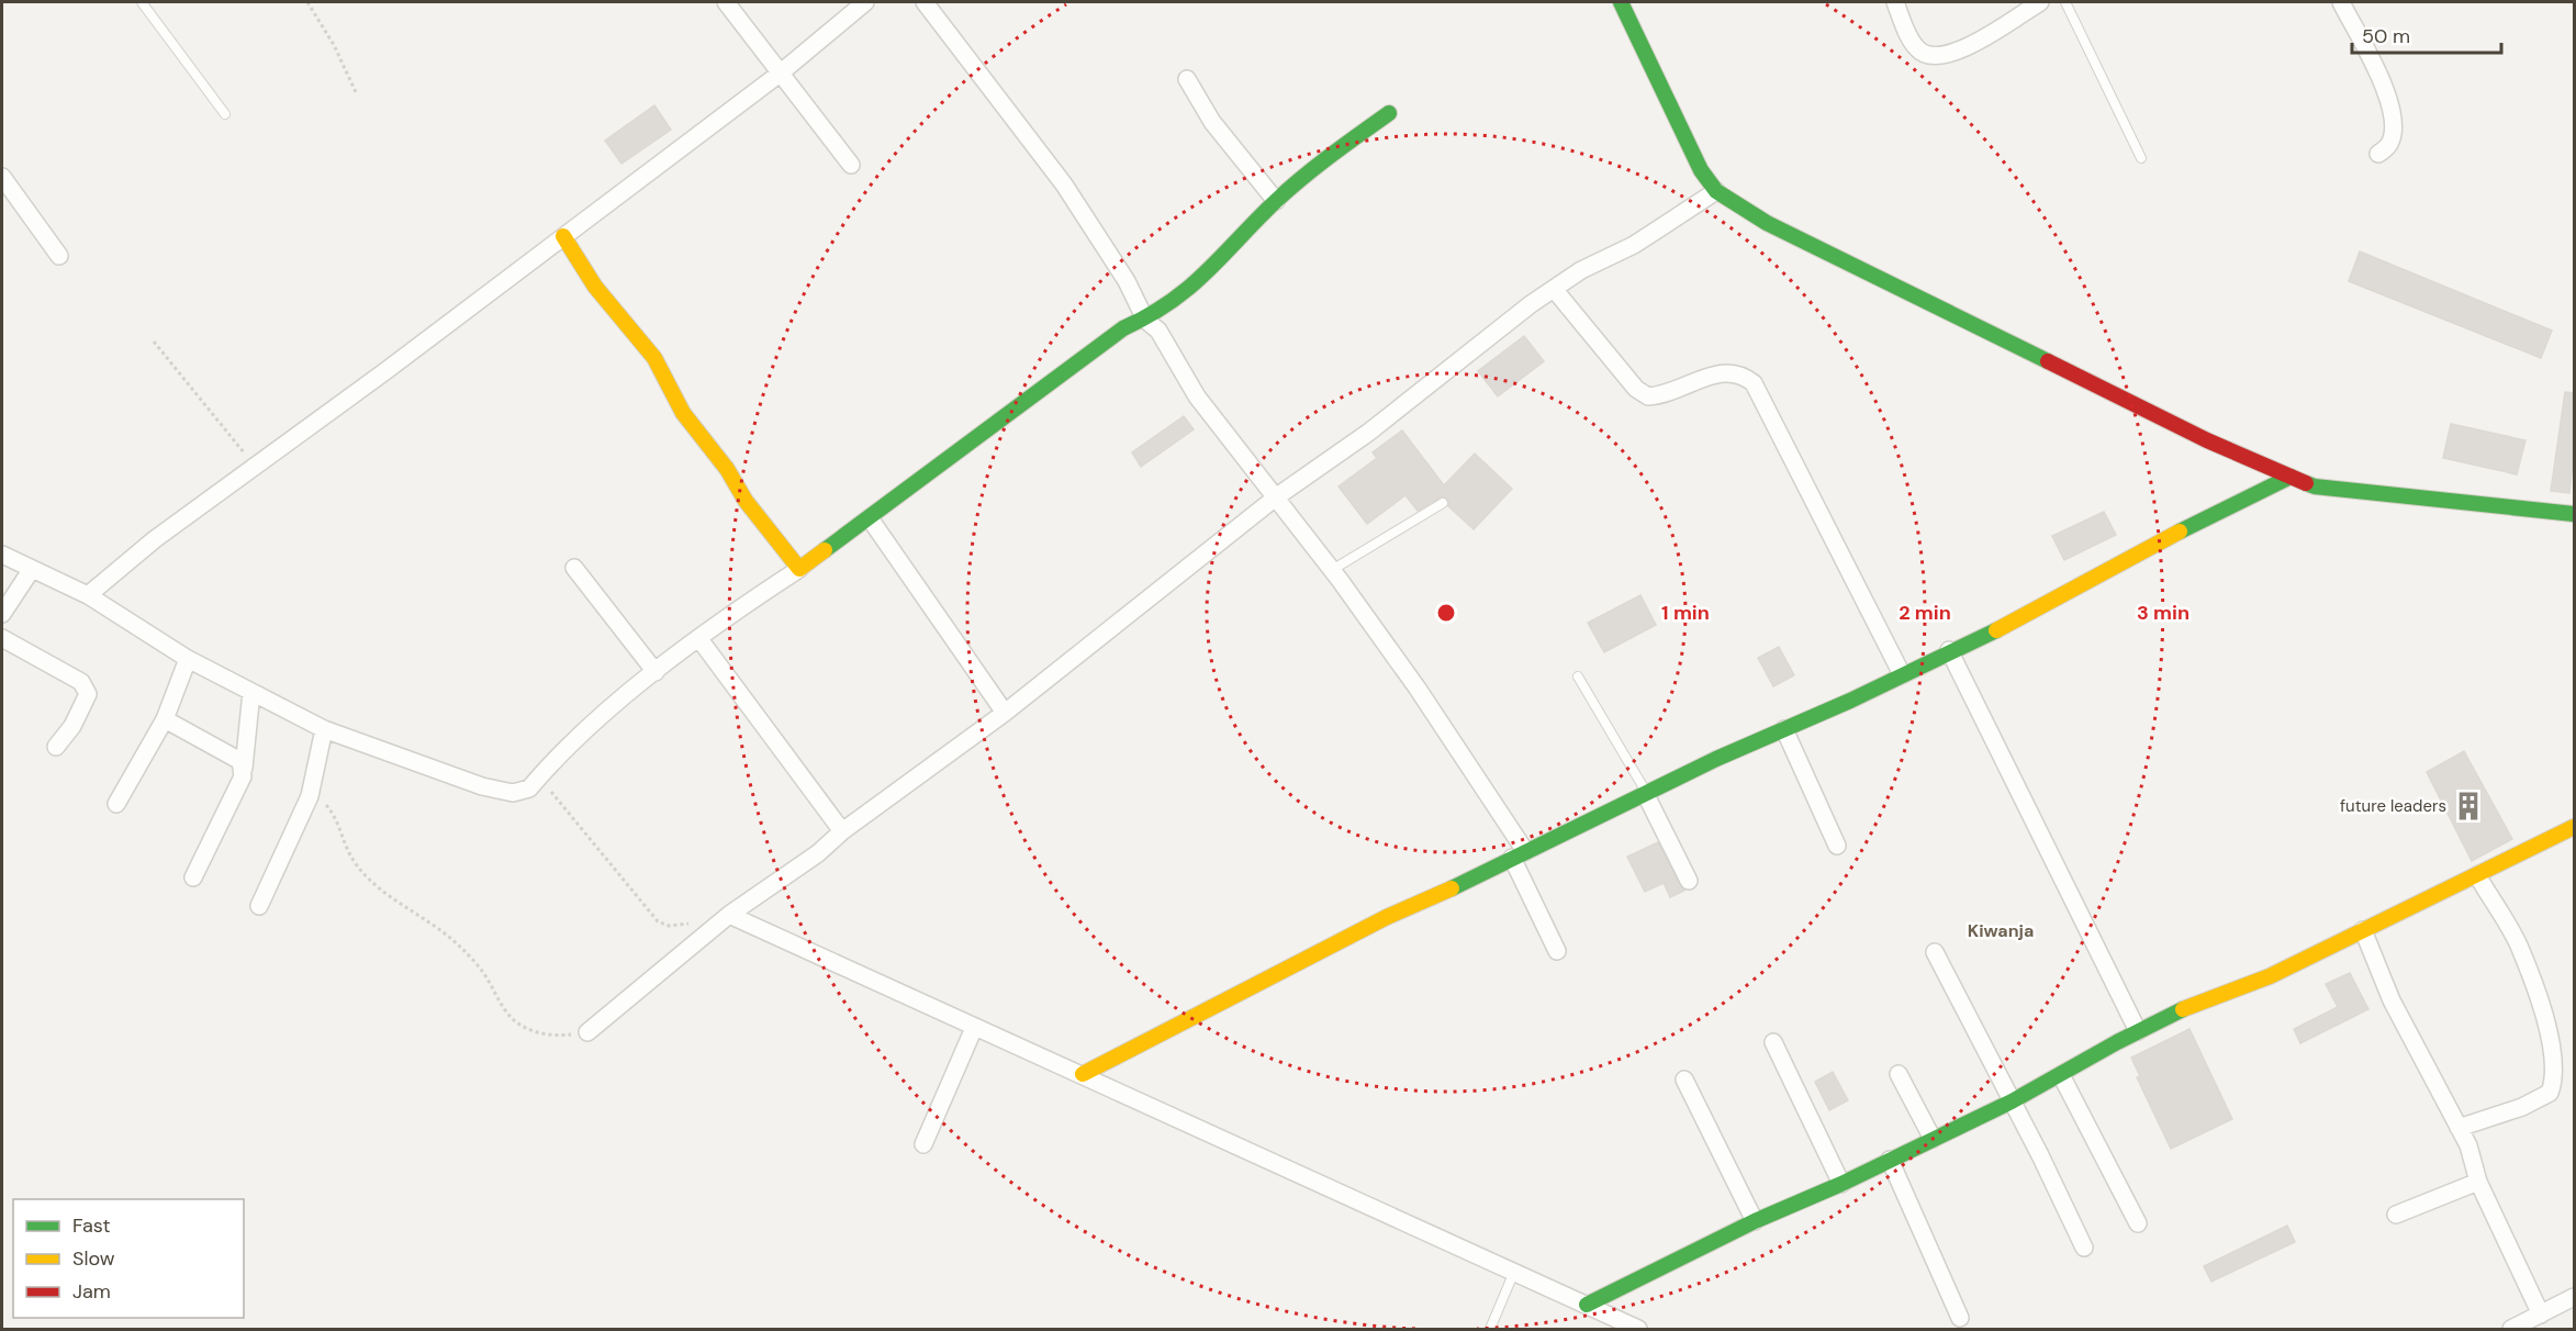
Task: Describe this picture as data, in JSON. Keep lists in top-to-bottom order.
{
  "districts": ["Kiwanja"],
  "places": {
    "building": ["future leaders"]
  },
  "legend": ["Fast", "Slow", "Jam"],
  "scale_bar": "50 m",
  "rings": ["1 min", "2 min", "3 min"]
}
